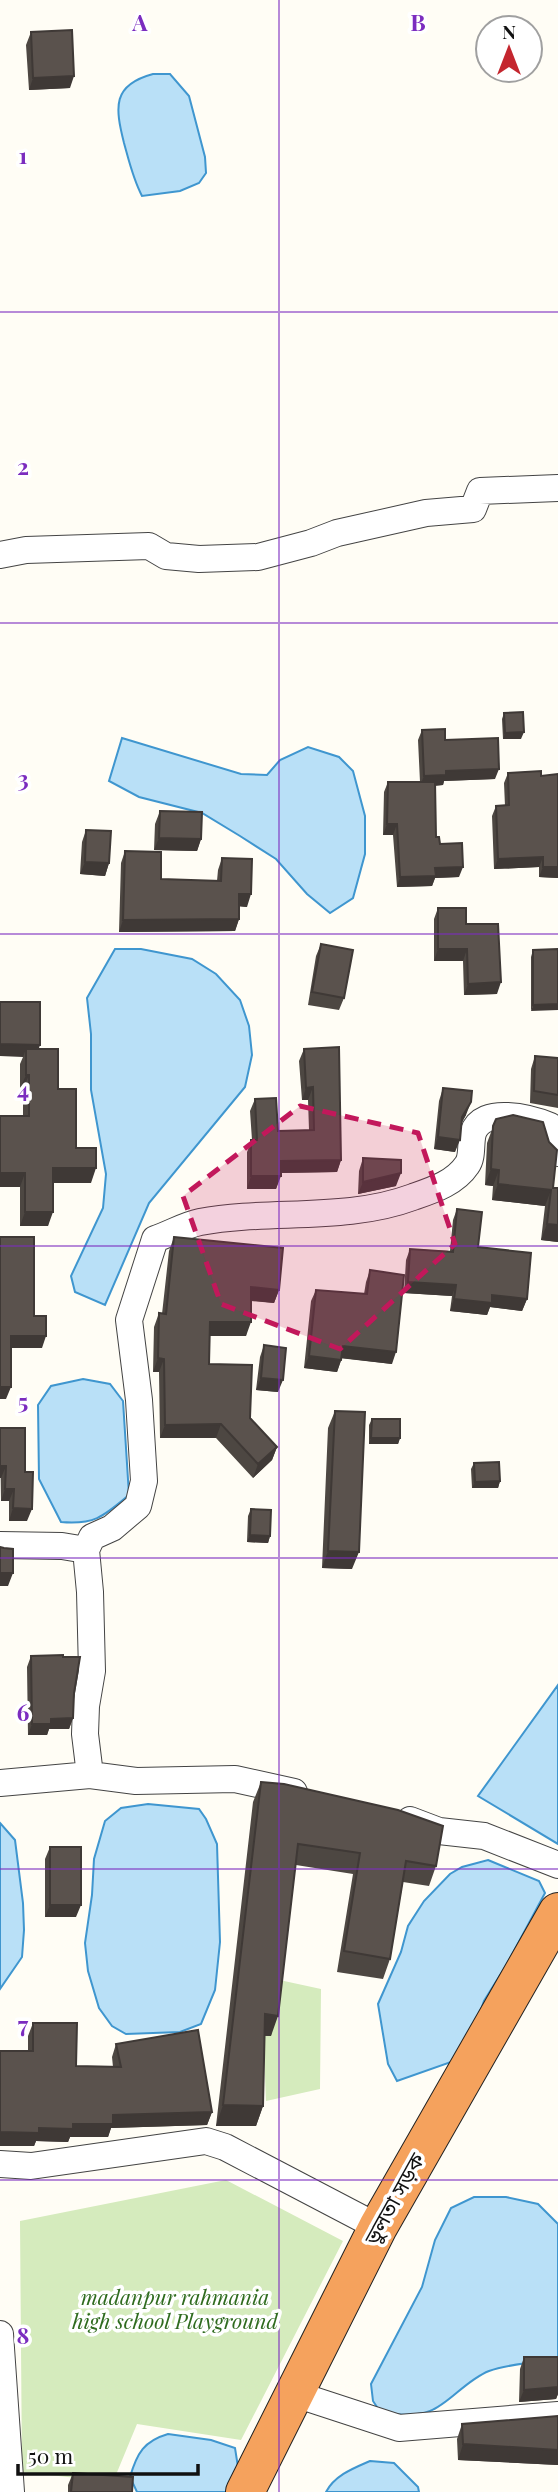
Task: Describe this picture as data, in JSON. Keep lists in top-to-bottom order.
{
  "streets": {
    "highway": ["ভুলতা সড়ক"]
  },
  "parks": ["madanpur rahmania high school Playground"],
  "scale_bar": "50 m",
  "north": "top",
  "grid": {
    "columns": ["A", "B"],
    "rows": [
      "1",
      "2",
      "3",
      "4",
      "5",
      "6",
      "7",
      "8"
    ]
  }
}
